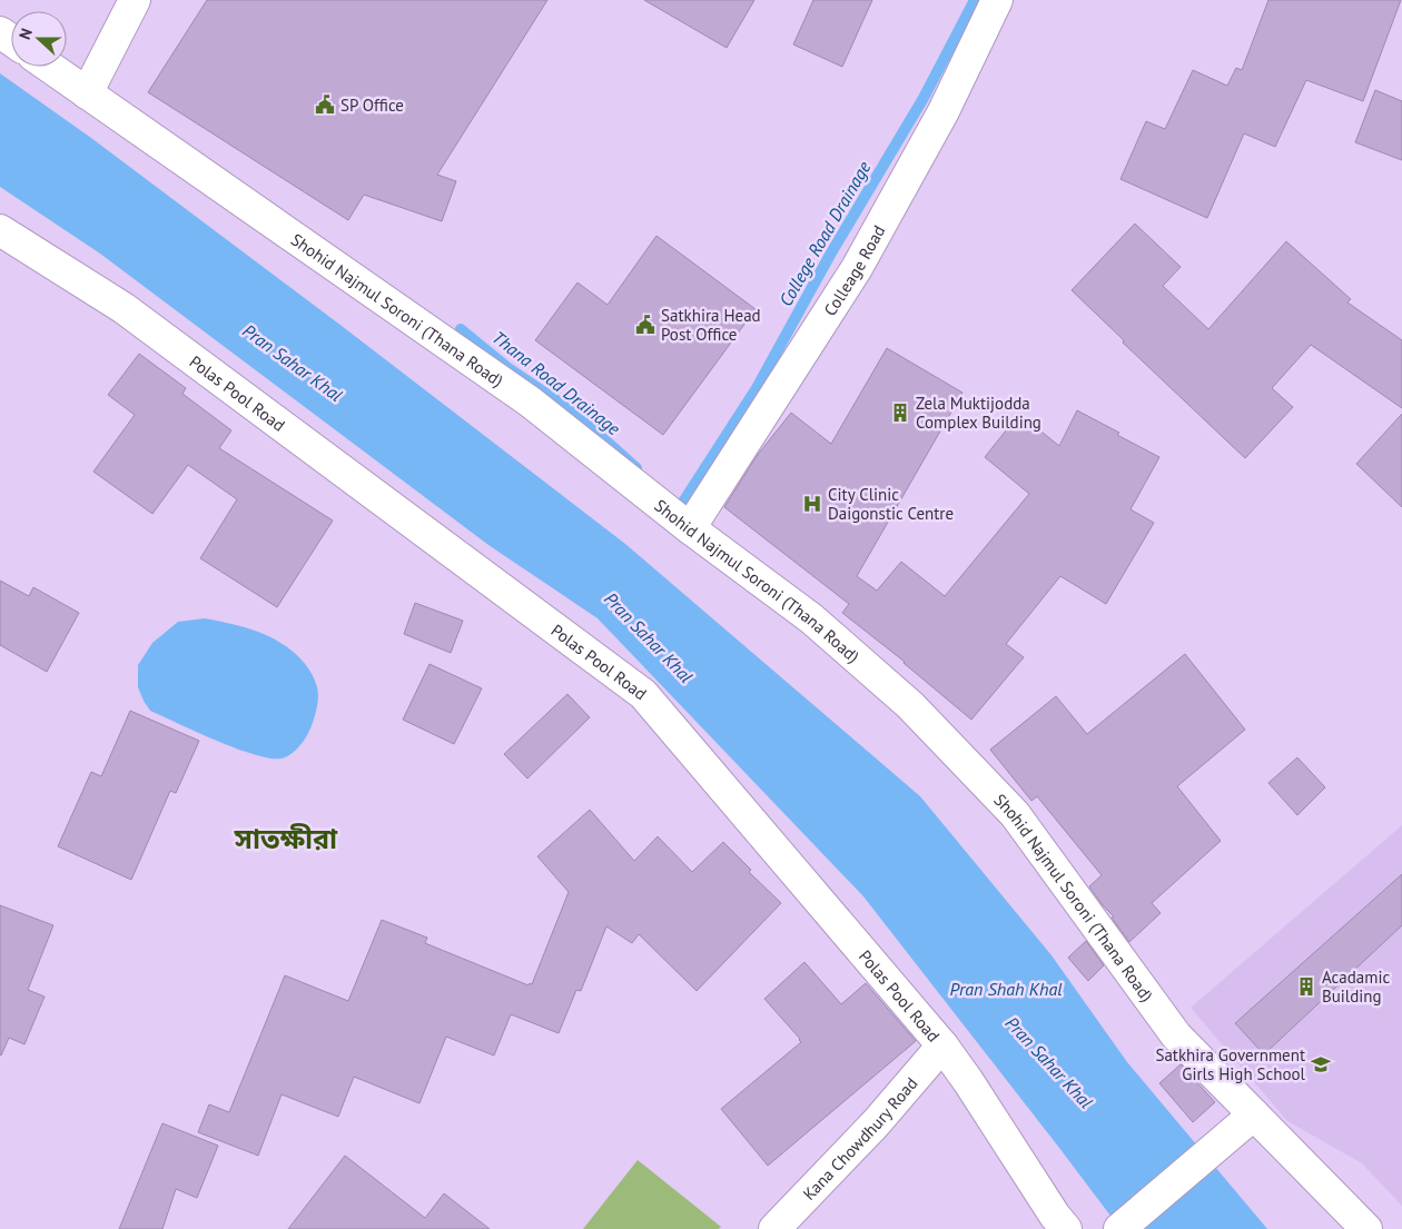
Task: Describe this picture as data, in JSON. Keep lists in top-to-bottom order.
{
  "streets": {
    "street": [
      "Colleage Road",
      "Shohid Najmul Soroni (Thana Road)",
      "Polas Pool Road",
      "Kana Chowdhury Road"
    ]
  },
  "crossings": [
    ["Colleage Road", "Shohid Najmul Soroni (Thana Road)"],
    ["Polas Pool Road", "Kana Chowdhury Road"]
  ],
  "districts": ["সাতক্ষীরা"],
  "water": [
    "College Road Drainage",
    "Pran Sahar Khal",
    "Thana Road Drainage",
    "Pran Shah Khal"
  ],
  "places": {
    "public building": ["SP Office", "Satkhira Head Post Office"],
    "building": ["Zela Muktijodda Complex Building", "Acadamic Building"],
    "hospital": ["City Clinic Daigonstic Centre"],
    "school or university": ["Satkhira Government Girls High School"]
  },
  "north": "left"
}
